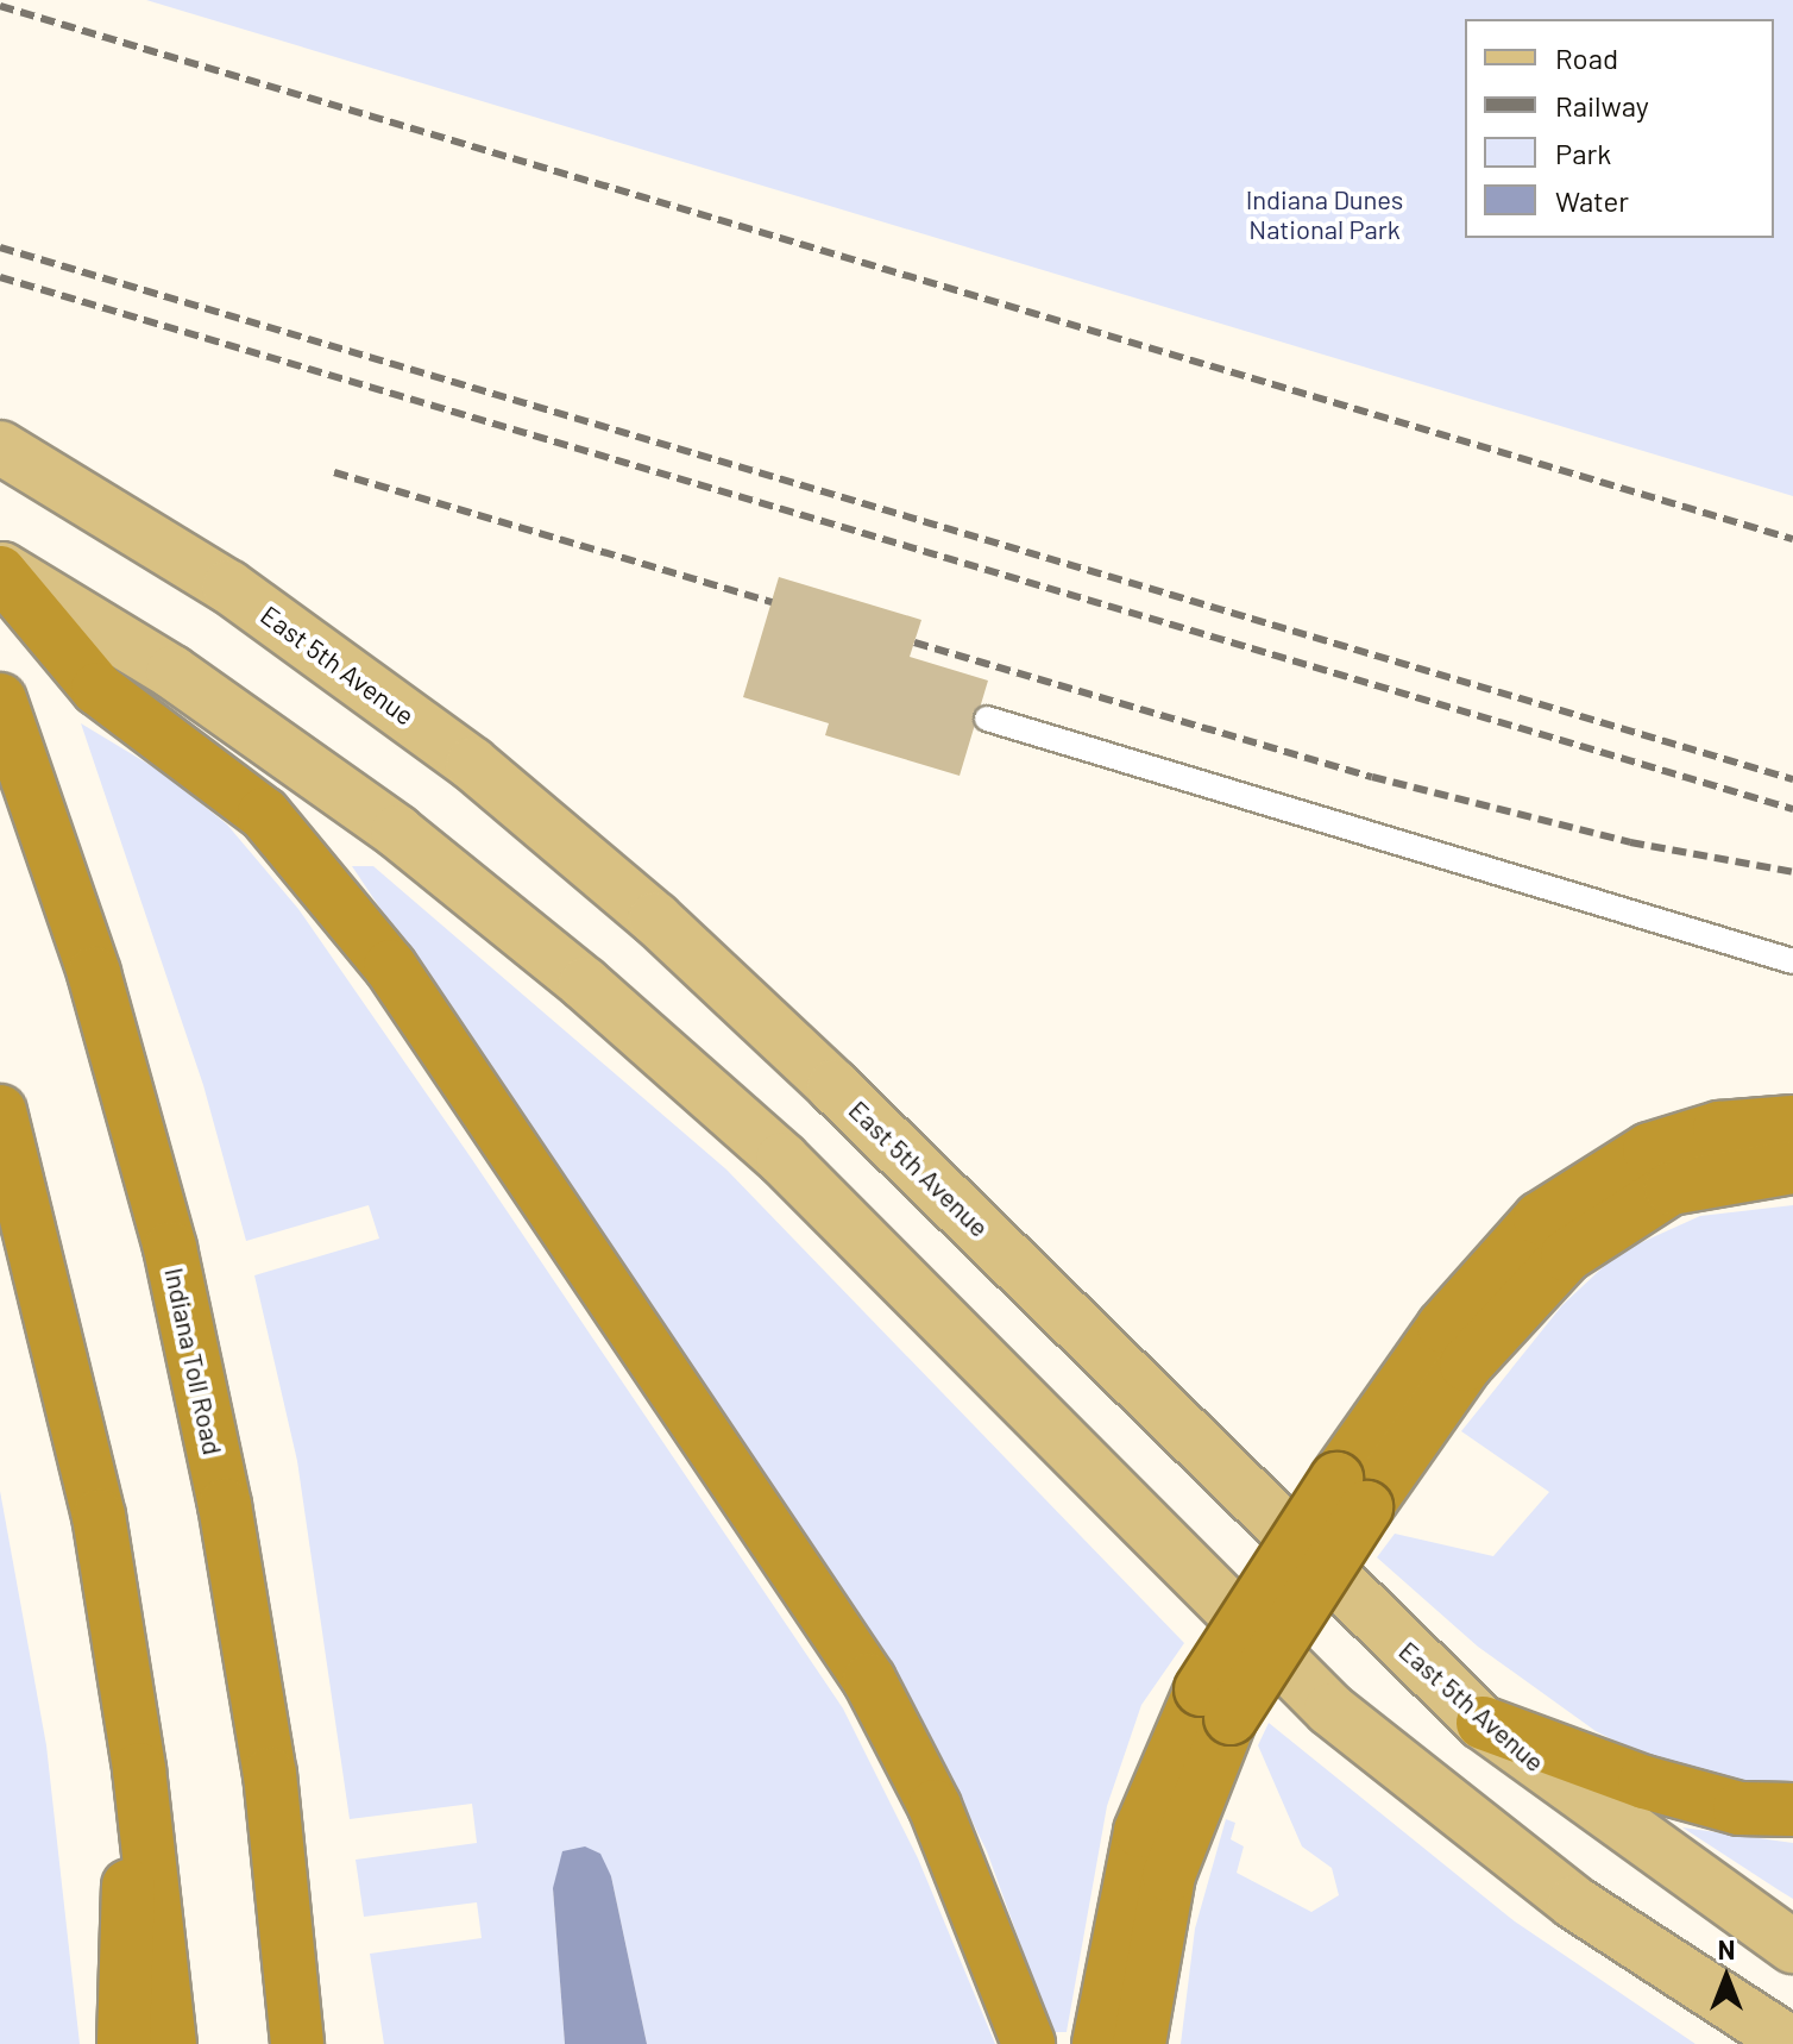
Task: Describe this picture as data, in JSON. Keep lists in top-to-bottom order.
{
  "streets": {
    "highway": ["Indiana Toll Road"],
    "main road": ["East 5th Avenue"]
  },
  "parks": ["Indiana Dunes National Park"],
  "legend": [
    "Road",
    "Railway",
    "Park",
    "Water"
  ],
  "north": "top"
}
